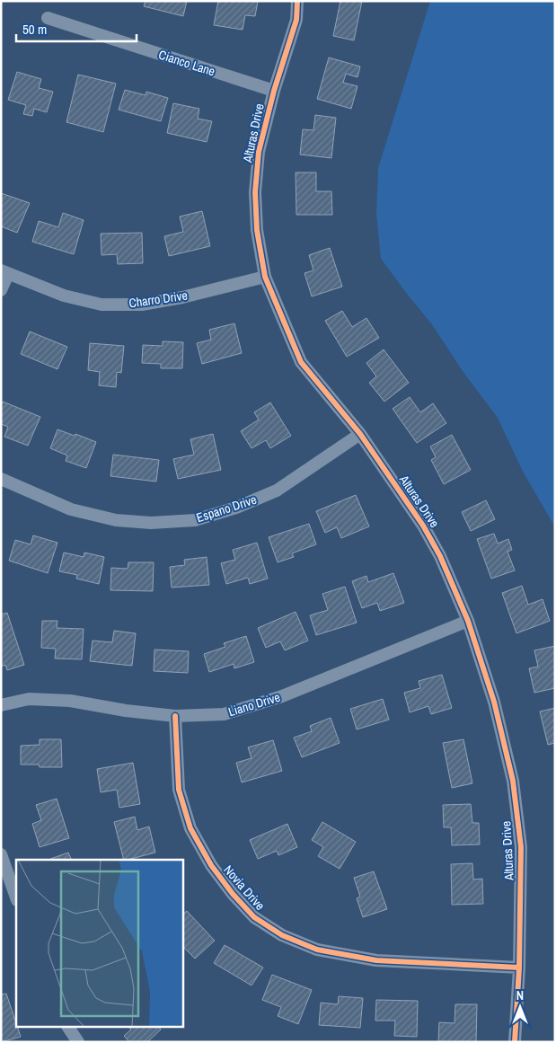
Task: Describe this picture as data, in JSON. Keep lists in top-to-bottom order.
{
  "streets": {
    "street": [
      "Cianco Lane",
      "Alturas Drive",
      "Charro Drive",
      "Espano Drive",
      "Liano Drive",
      "Novia Drive"
    ]
  },
  "crossings": [
    ["Cianco Lane", "Alturas Drive"],
    ["Alturas Drive", "Charro Drive"],
    ["Alturas Drive", "Espano Drive"],
    ["Alturas Drive", "Liano Drive"],
    ["Alturas Drive", "Novia Drive"],
    ["Liano Drive", "Novia Drive"]
  ],
  "scale_bar": "50 m",
  "north": "top"
}
